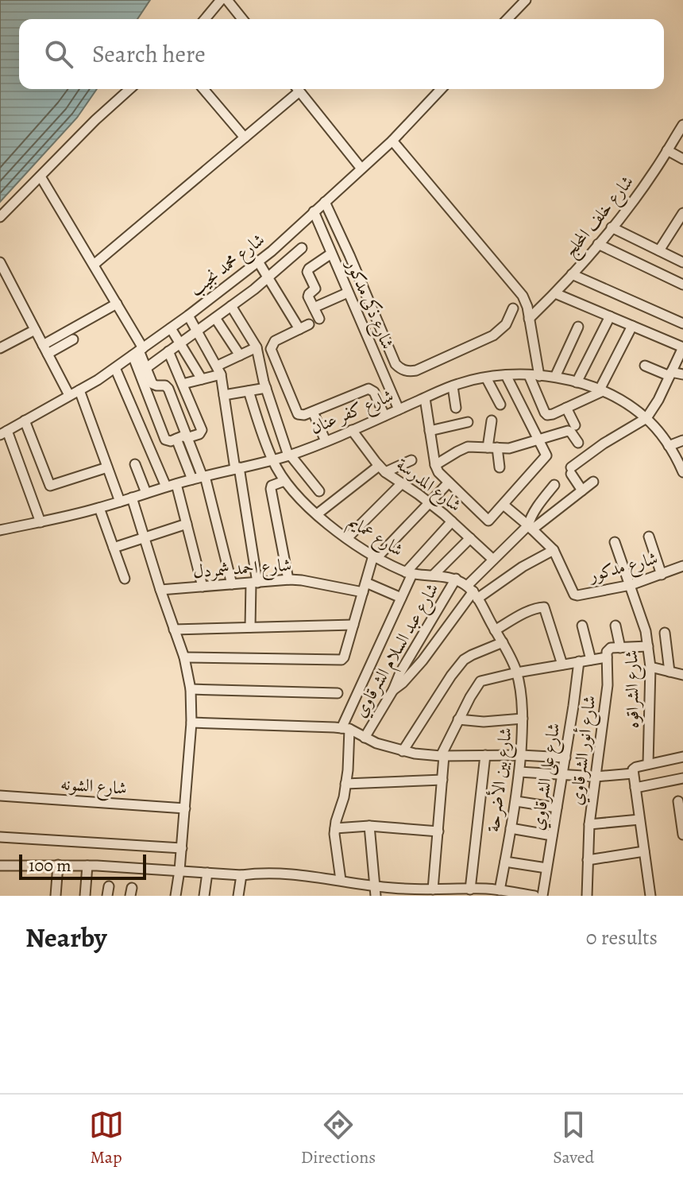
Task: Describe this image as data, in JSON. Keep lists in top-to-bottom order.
{
  "streets": {
    "street": [
      "شارع خلف المحلج",
      "شارع محمد نجيب",
      "شارع ذكى مدكور",
      "شارع كفر عنان",
      "شارع المدرسة",
      "شارع عمايم",
      "شارع مدكور",
      "شارع احمد شمردل",
      "شارع عبد السلام الشرقاوي",
      "شارع الشراقوه",
      "شارع أنور الشرقاوي",
      "شارع على الشرقاوي",
      "شارع بين الأضرحة",
      "شارع الشونه"
    ]
  },
  "crossings": [
    ["شارع محمد نجيب", "شارع ذكى مدكور"],
    ["شارع ذكى مدكور", "شارع كفر عنان"],
    ["شارع كفر عنان", "شارع المدرسة"],
    ["شارع كفر عنان", "شارع عمايم"],
    ["شارع عمايم", "شارع عبد السلام الشرقاوي"],
    ["شارع عمايم", "شارع بين الأضرحة"],
    ["شارع مدكور", "شارع الشراقوه"]
  ],
  "scale_bar": "100 m",
  "page": {
    "search": "Search here",
    "scale": "100 m",
    "heading": ["Nearby", "0 results"],
    "nav": ["Map", "Directions", "Saved"]
  }
}
